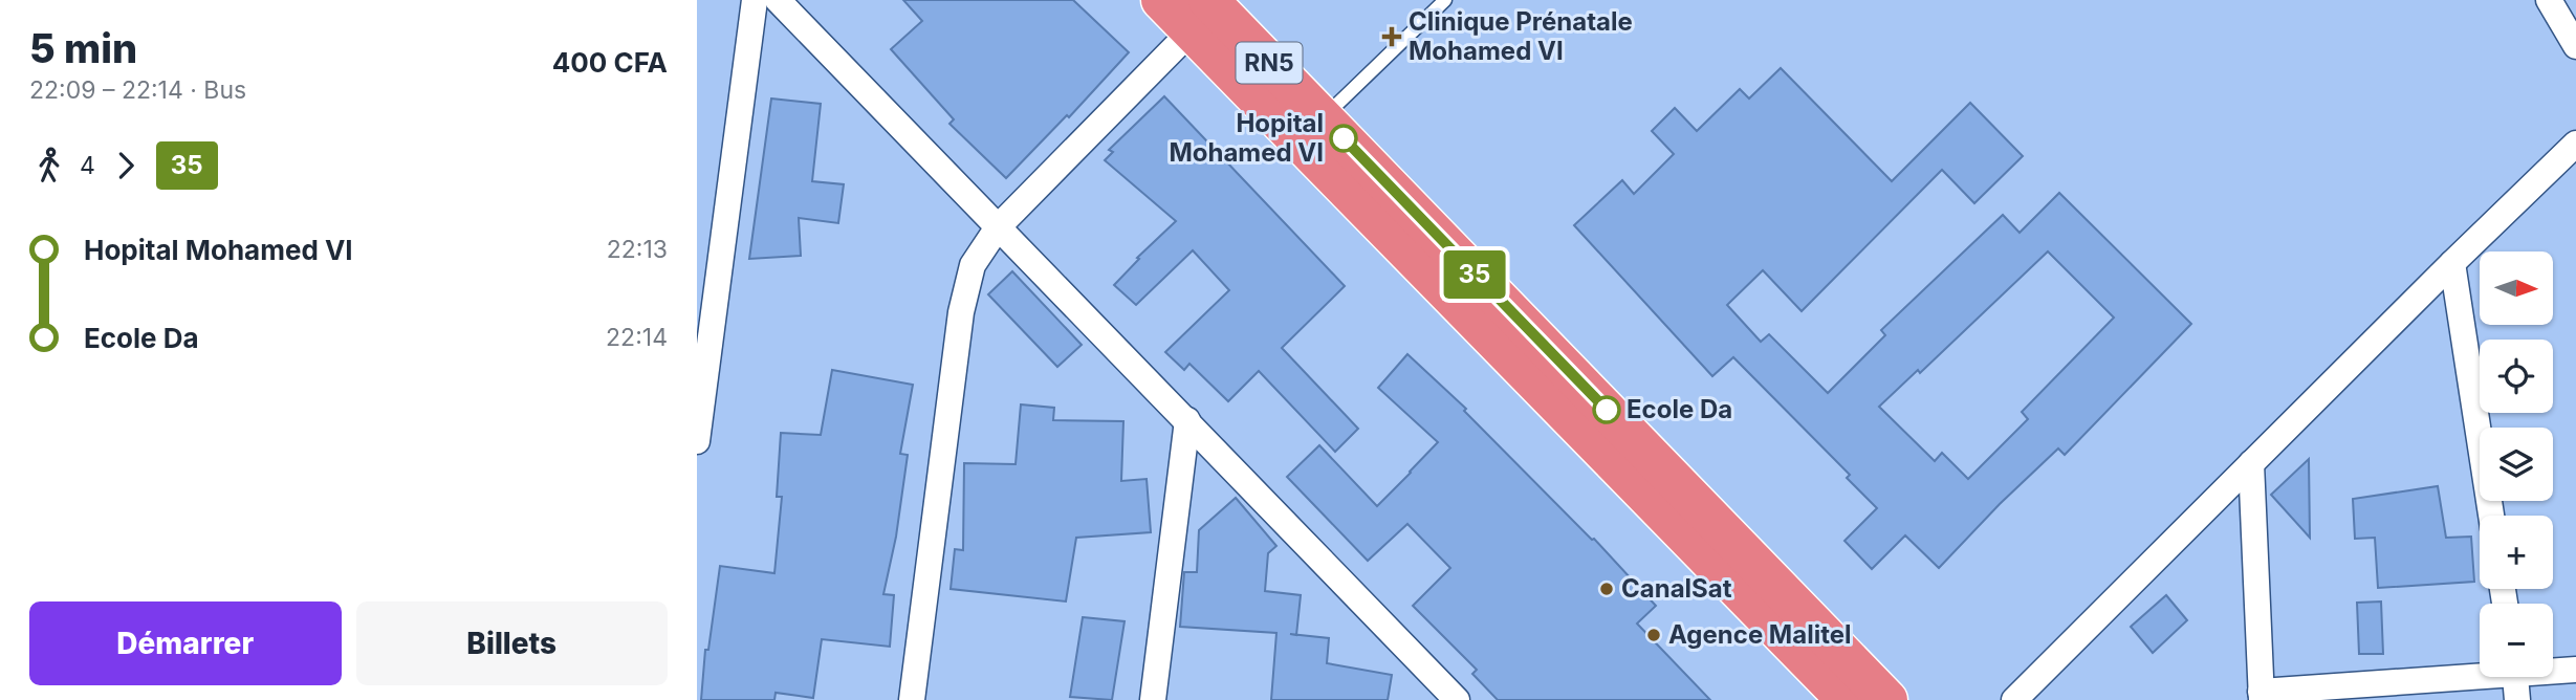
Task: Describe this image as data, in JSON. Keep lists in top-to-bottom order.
{
  "streets": {
    "highway": ["RN5"]
  },
  "places": {
    "health": ["Clinique Prénatale Mohamed VI"],
    "other": [
      "Hopital Mohamed VI",
      "Ecole Da",
      "CanalSat",
      "Agence Malitel"
    ]
  },
  "lines": ["bus line 35"],
  "north": "right",
  "page": {
    "heading": ["5 min", "22:09 – 22:14 · Bus", "400 CFA"],
    "on_map": "35",
    "legs": ["4", "35"],
    "list": [
      {
        "name": "Hopital Mohamed VI",
        "value": "22:13"
      },
      {
        "name": "Ecole Da",
        "value": "22:14"
      }
    ],
    "map_buttons": ["+", "−"],
    "buttons": ["Démarrer", "Billets"]
  }
}
